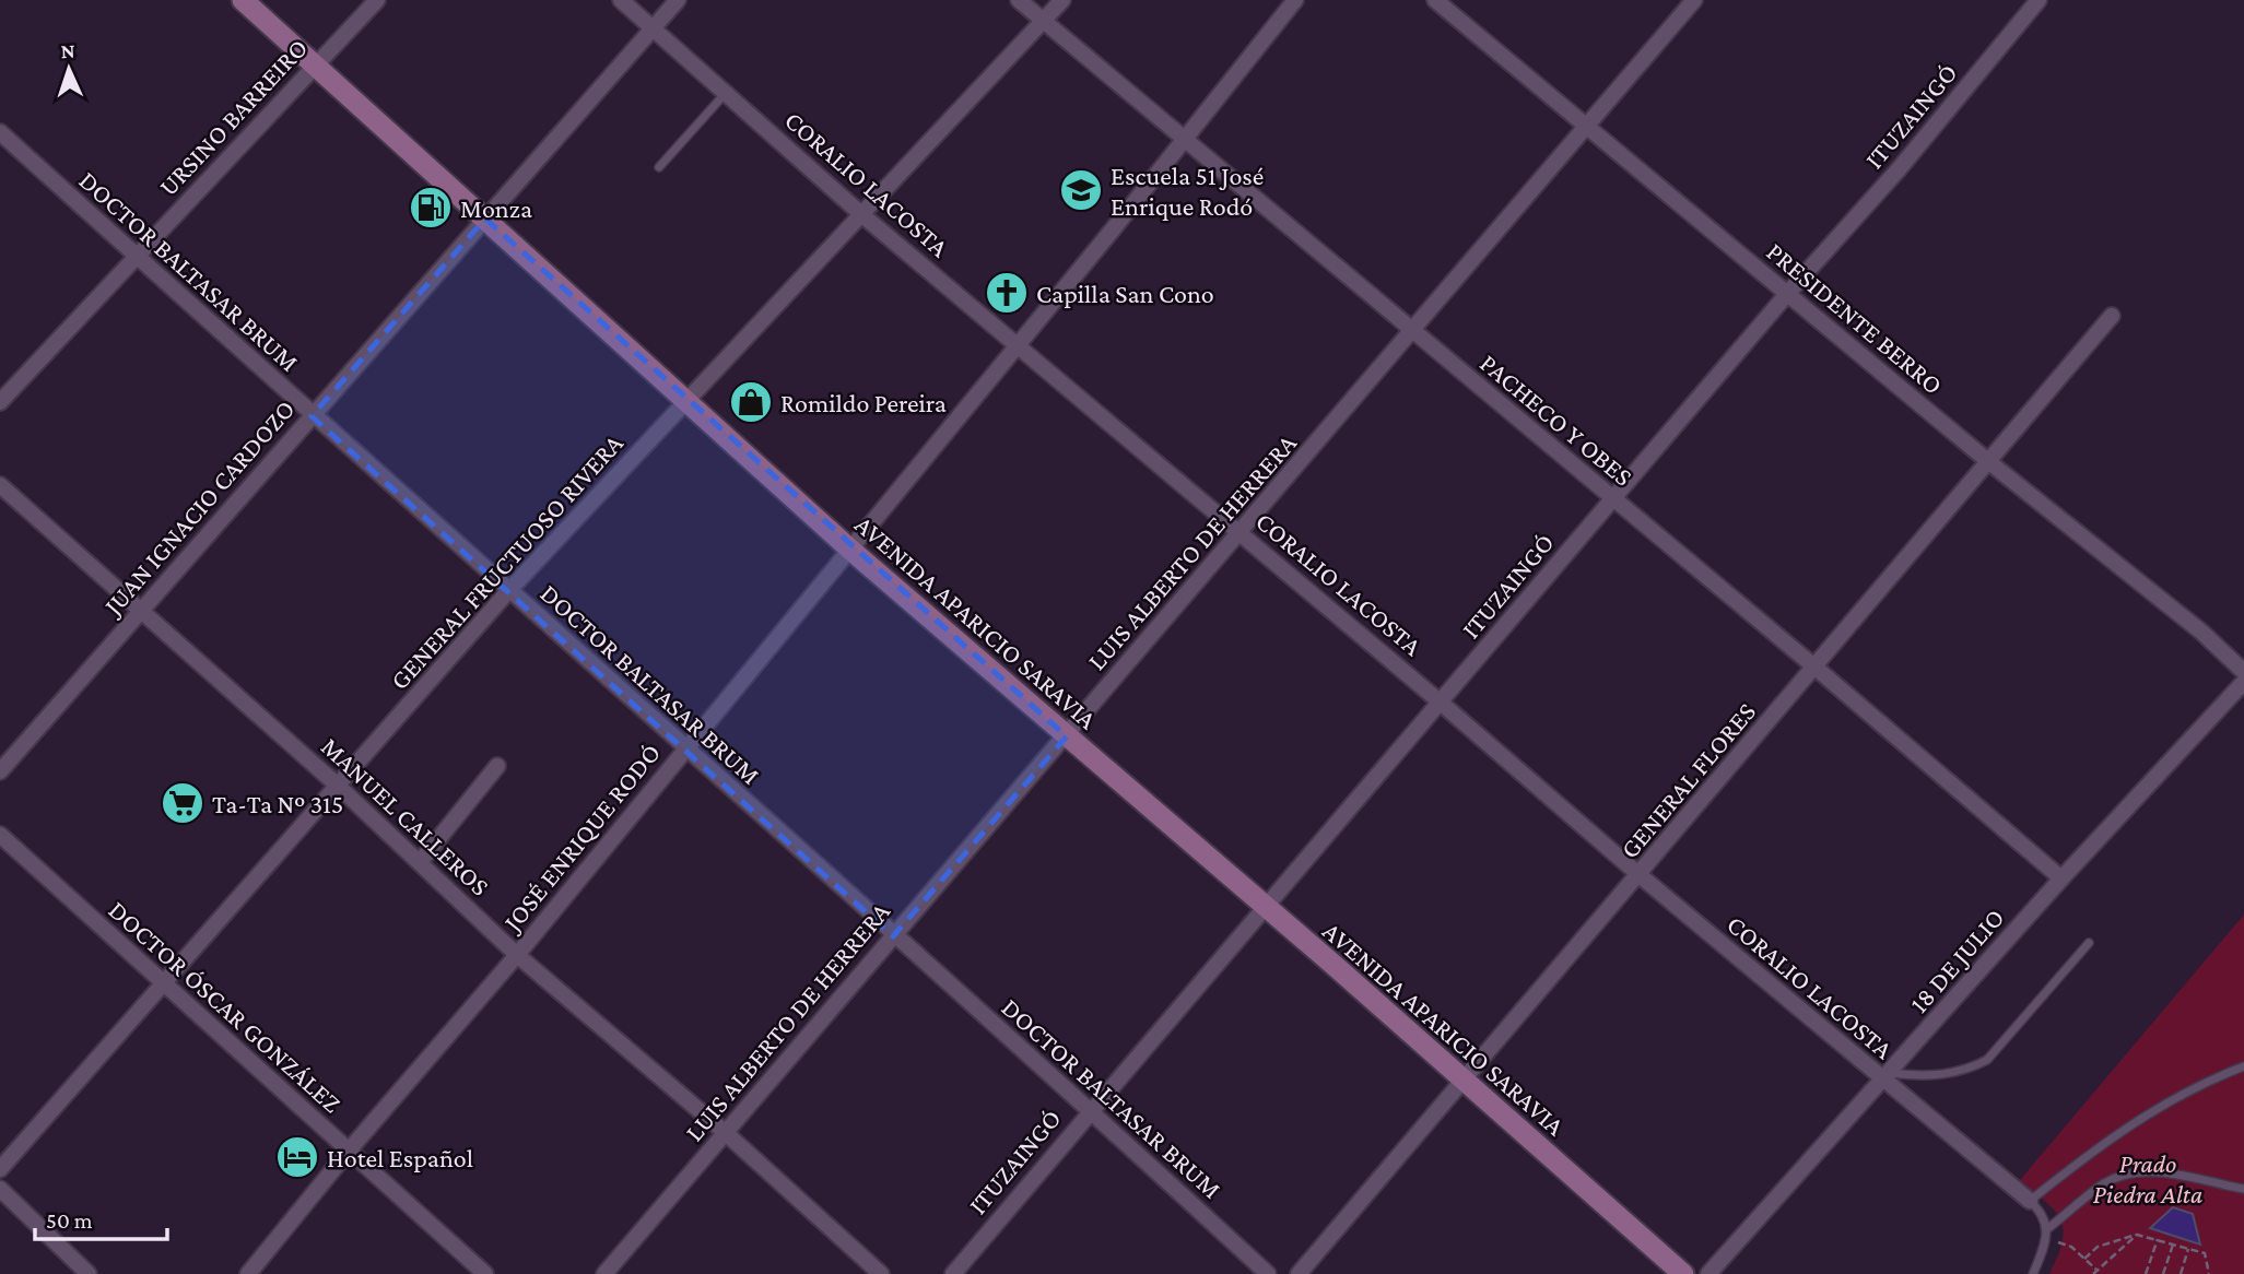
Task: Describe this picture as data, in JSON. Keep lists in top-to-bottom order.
{
  "streets": {
    "street": [
      "ITUZAINGÓ",
      "URSINO BARREIRO",
      "CORALIO LACOSTA",
      "DOCTOR BALTASAR BRUM",
      "PRESIDENTE BERRO",
      "PACHECO Y OBES",
      "JUAN IGNACIO CARDOZO",
      "LUIS ALBERTO DE HERRERA",
      "GENERAL FRUCTUOSO RIVERA",
      "AVENIDA APARICIO SARAVIA",
      "GENERAL FLORES",
      "MANUEL CALLEROS",
      "JOSÉ ENRIQUE RODÓ",
      "18 DE JULIO",
      "DOCTOR ÓSCAR GONZÁLEZ"
    ]
  },
  "crossings": [
    ["ITUZAINGÓ", "CORALIO LACOSTA"],
    ["ITUZAINGÓ", "DOCTOR BALTASAR BRUM"],
    ["ITUZAINGÓ", "PRESIDENTE BERRO"],
    ["ITUZAINGÓ", "PACHECO Y OBES"],
    ["ITUZAINGÓ", "AVENIDA APARICIO SARAVIA"],
    ["URSINO BARREIRO", "DOCTOR BALTASAR BRUM"],
    ["URSINO BARREIRO", "AVENIDA APARICIO SARAVIA"],
    ["CORALIO LACOSTA", "JUAN IGNACIO CARDOZO"],
    ["CORALIO LACOSTA", "LUIS ALBERTO DE HERRERA"],
    ["CORALIO LACOSTA", "GENERAL FRUCTUOSO RIVERA"],
    ["CORALIO LACOSTA", "GENERAL FLORES"],
    ["CORALIO LACOSTA", "JOSÉ ENRIQUE RODÓ"],
    ["CORALIO LACOSTA", "18 DE JULIO"],
    ["DOCTOR BALTASAR BRUM", "JUAN IGNACIO CARDOZO"],
    ["DOCTOR BALTASAR BRUM", "LUIS ALBERTO DE HERRERA"],
    ["DOCTOR BALTASAR BRUM", "GENERAL FRUCTUOSO RIVERA"],
    ["DOCTOR BALTASAR BRUM", "JOSÉ ENRIQUE RODÓ"],
    ["PRESIDENTE BERRO", "LUIS ALBERTO DE HERRERA"],
    ["PRESIDENTE BERRO", "GENERAL FLORES"],
    ["PACHECO Y OBES", "LUIS ALBERTO DE HERRERA"],
    ["PACHECO Y OBES", "GENERAL FRUCTUOSO RIVERA"],
    ["PACHECO Y OBES", "GENERAL FLORES"],
    ["PACHECO Y OBES", "JOSÉ ENRIQUE RODÓ"],
    ["PACHECO Y OBES", "18 DE JULIO"],
    ["JUAN IGNACIO CARDOZO", "AVENIDA APARICIO SARAVIA"],
    ["JUAN IGNACIO CARDOZO", "MANUEL CALLEROS"],
    ["LUIS ALBERTO DE HERRERA", "AVENIDA APARICIO SARAVIA"],
    ["LUIS ALBERTO DE HERRERA", "MANUEL CALLEROS"],
    ["GENERAL FRUCTUOSO RIVERA", "AVENIDA APARICIO SARAVIA"],
    ["GENERAL FRUCTUOSO RIVERA", "MANUEL CALLEROS"],
    ["GENERAL FRUCTUOSO RIVERA", "DOCTOR ÓSCAR GONZÁLEZ"],
    ["AVENIDA APARICIO SARAVIA", "GENERAL FLORES"],
    ["AVENIDA APARICIO SARAVIA", "JOSÉ ENRIQUE RODÓ"],
    ["MANUEL CALLEROS", "JOSÉ ENRIQUE RODÓ"],
    ["JOSÉ ENRIQUE RODÓ", "DOCTOR ÓSCAR GONZÁLEZ"]
  ],
  "parks": ["Prado Piedra Alta"],
  "places": {
    "school or university": ["Escuela 51 José Enrique Rodó"],
    "fuel station": ["Monza"],
    "church": ["Capilla San Cono"],
    "shop": ["Romildo Pereira"],
    "supermarket": ["Ta-Ta Nº 315"],
    "hotel": ["Hotel Español"]
  },
  "scale_bar": "50 m",
  "north": "top"
}
